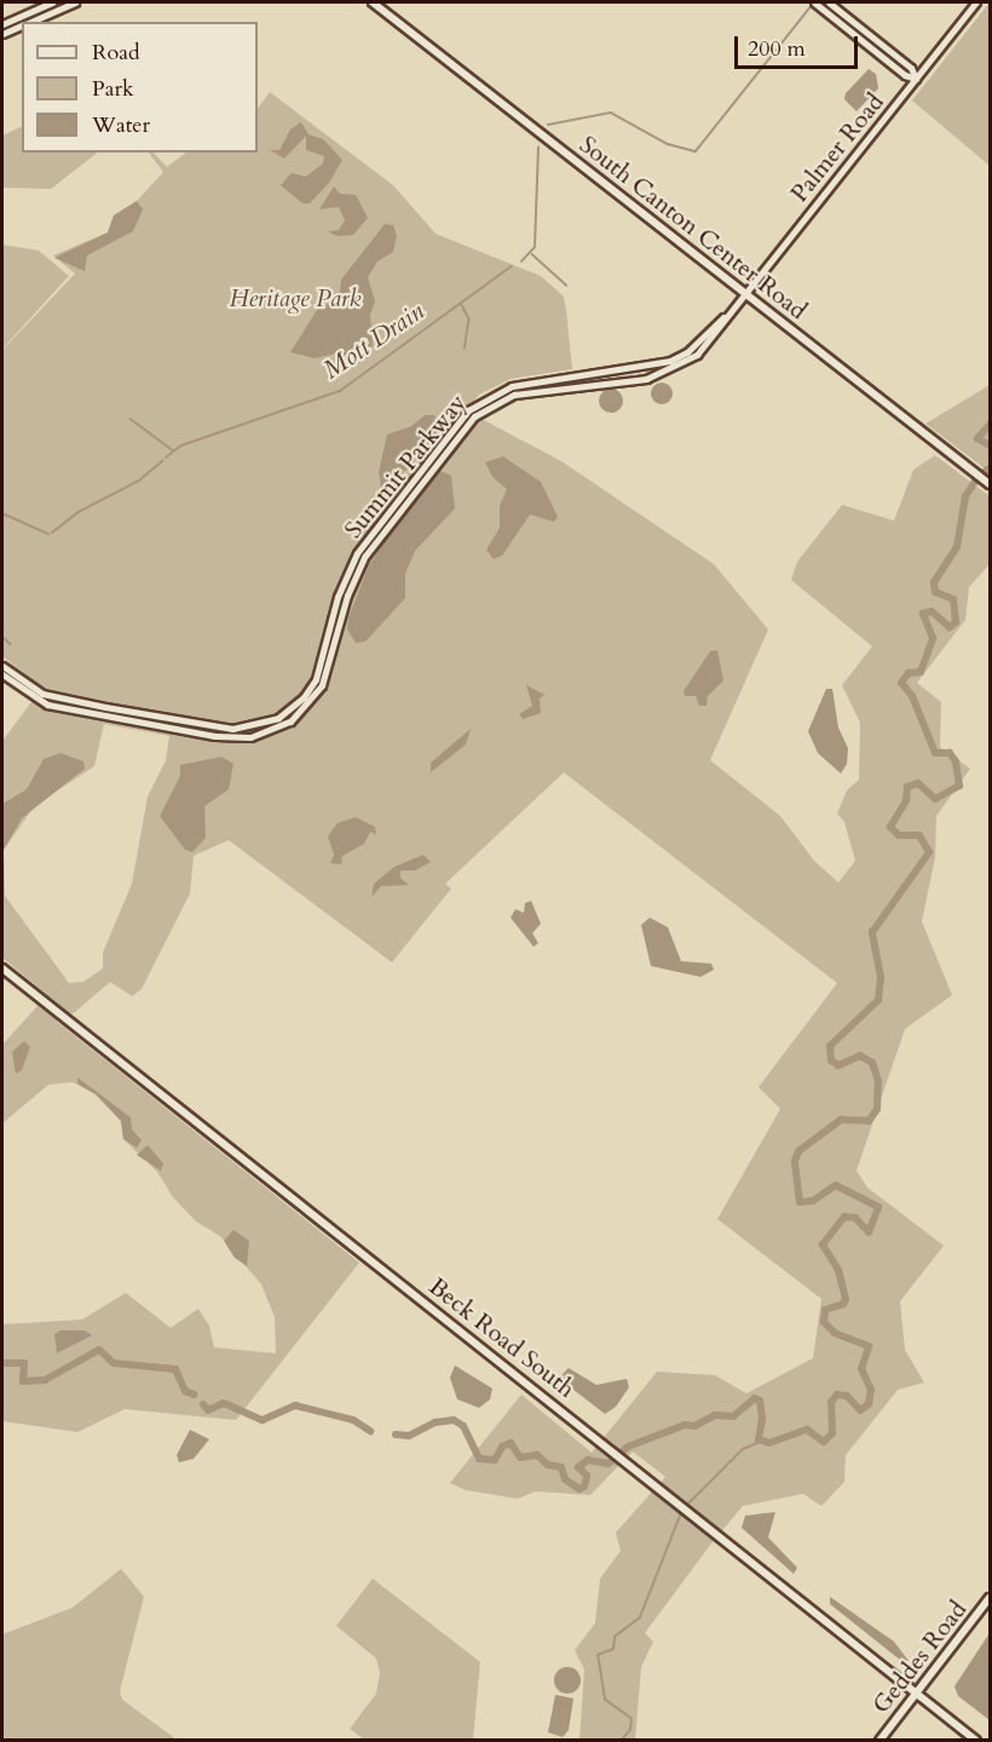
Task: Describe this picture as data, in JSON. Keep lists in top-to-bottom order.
{
  "streets": {
    "main road": ["South Canton Center Road", "Beck Road South", "Geddes Road"],
    "street": ["Palmer Road", "Summit Parkway"]
  },
  "crossings": [
    ["Palmer Road", "South Canton Center Road"],
    ["Palmer Road", "Summit Parkway"],
    ["Beck Road South", "Geddes Road"]
  ],
  "water": ["Mott Drain"],
  "parks": ["Heritage Park"],
  "legend": ["Road", "Park", "Water"],
  "scale_bar": "200 m"
}
